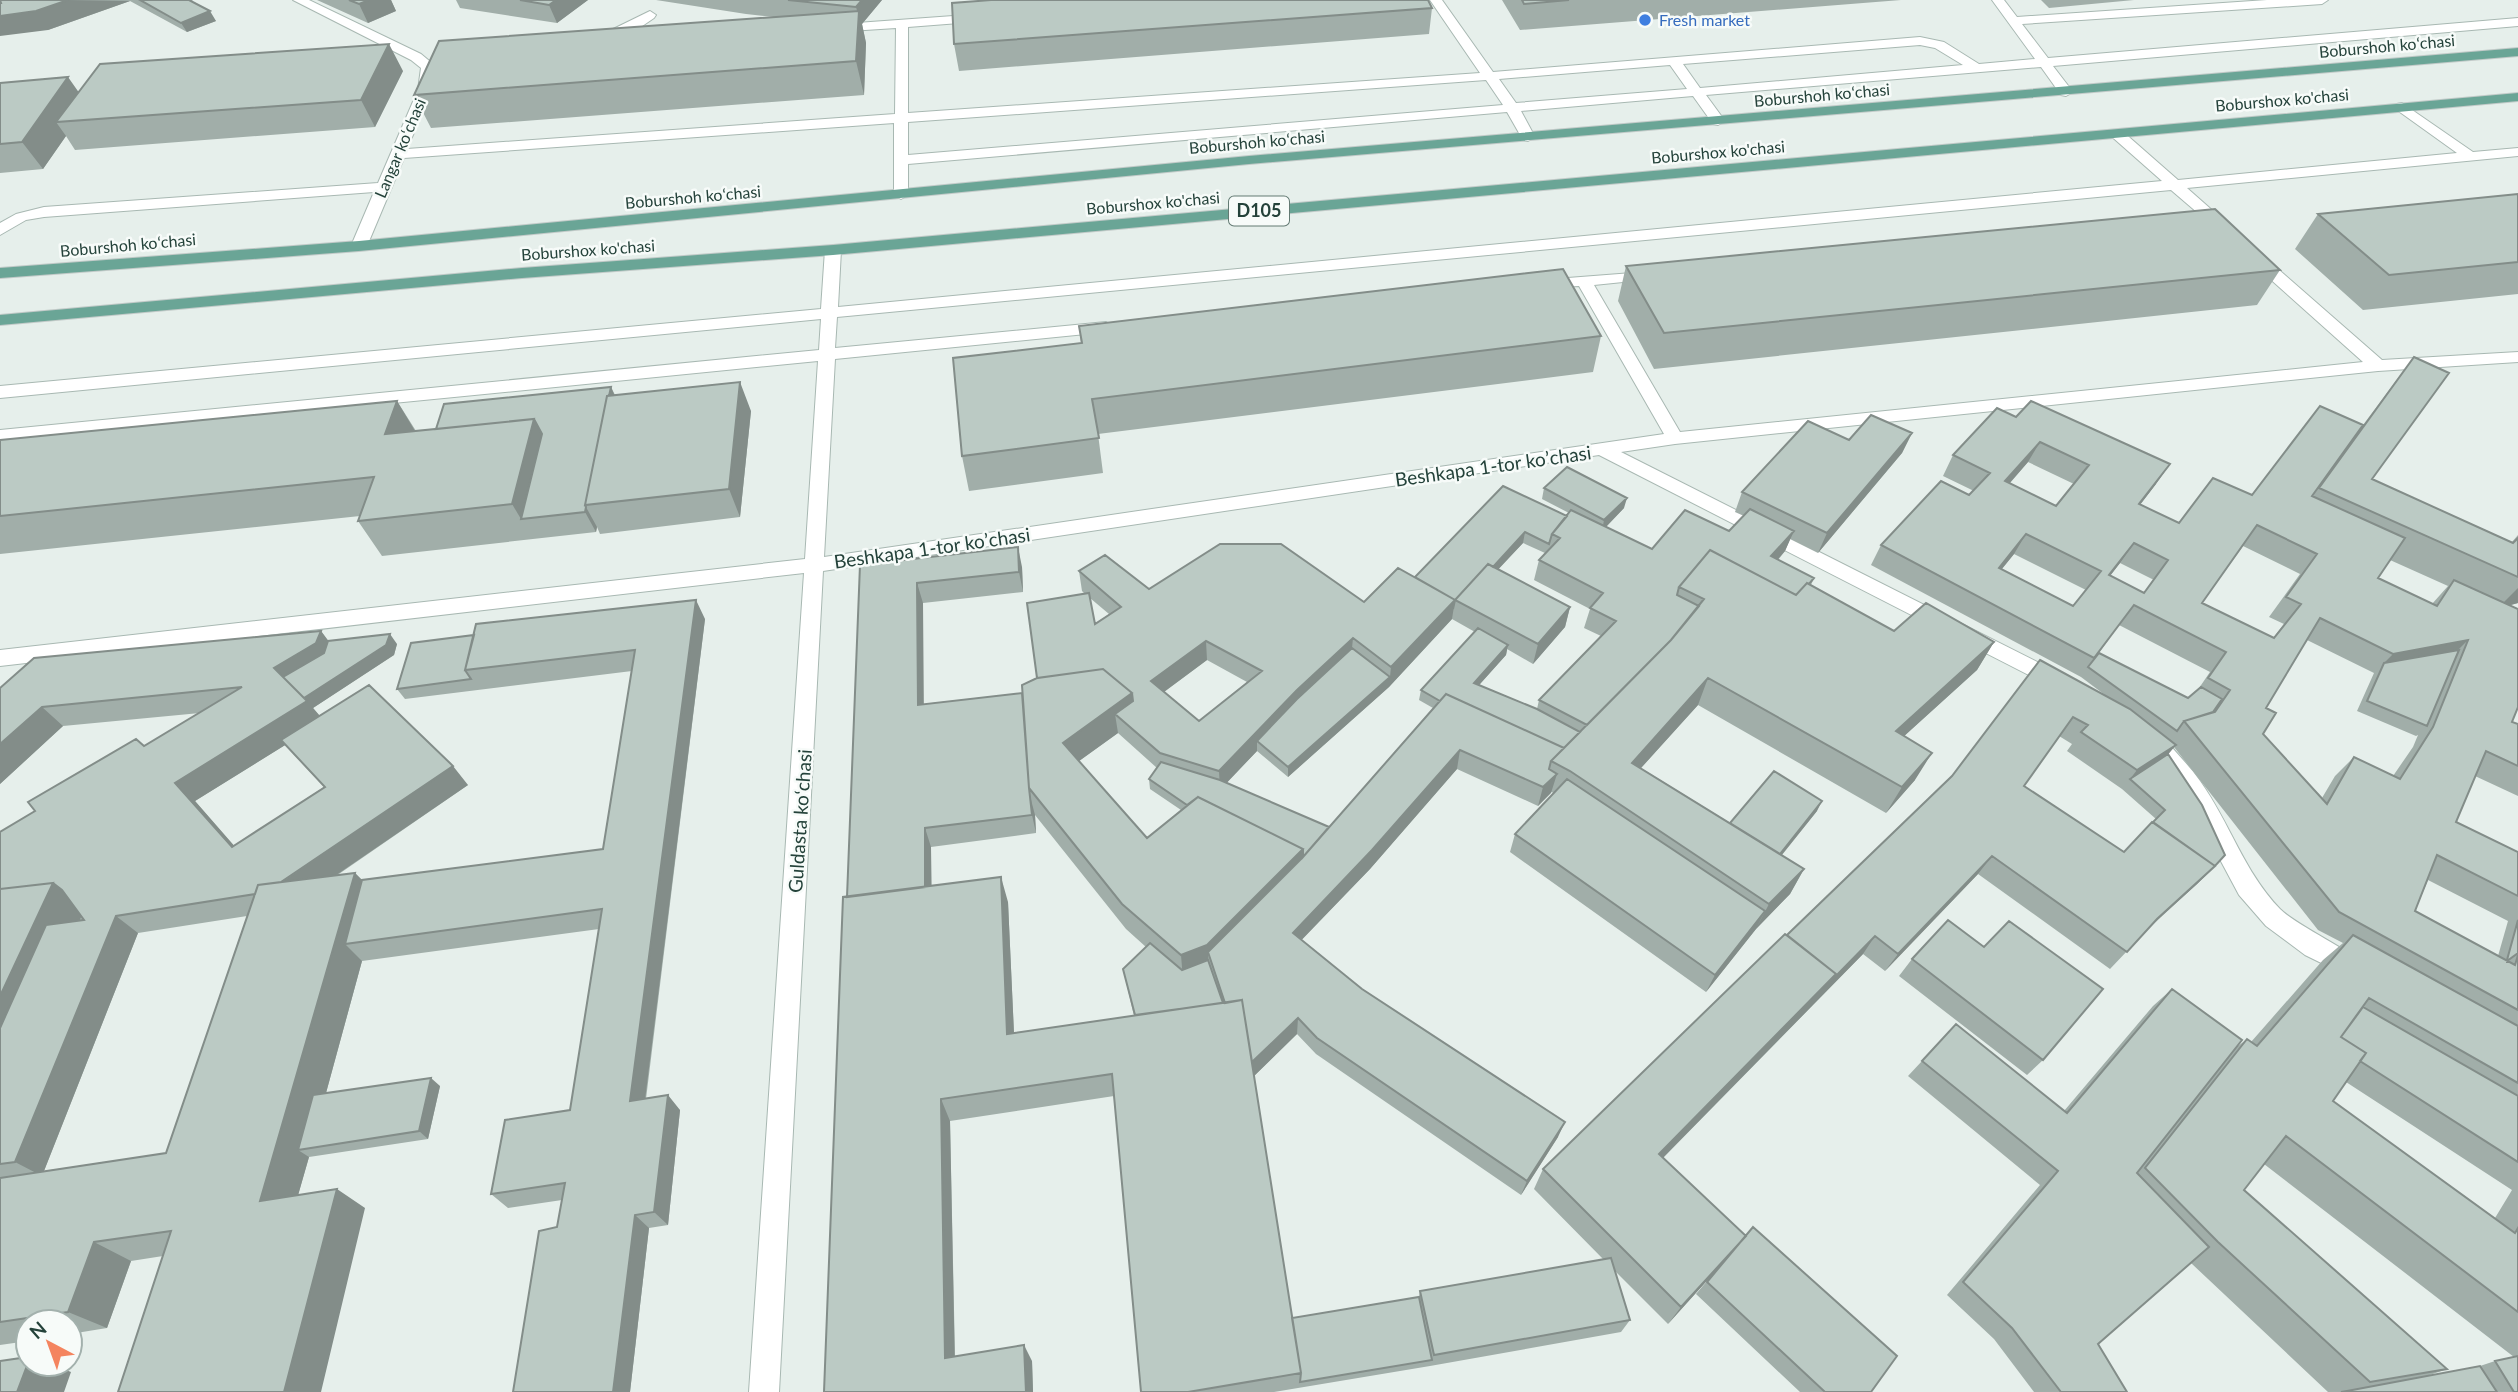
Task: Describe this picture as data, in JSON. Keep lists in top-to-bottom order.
{
  "streets": {
    "main road": ["Boburshoh koʻchasi", "Boburshox ko'chasi", "D105"],
    "street": ["Langar koʻchasi", "Beshkapa 1-tor koʼchasi", "Guldasta koʻchasi"]
  },
  "crossings": [
    ["Boburshoh koʻchasi", "Langar koʻchasi"],
    ["Boburshox ko'chasi", "Guldasta koʻchasi"],
    ["Beshkapa 1-tor koʼchasi", "Guldasta koʻchasi"]
  ],
  "places": ["Fresh market"],
  "north": "top left"
}
